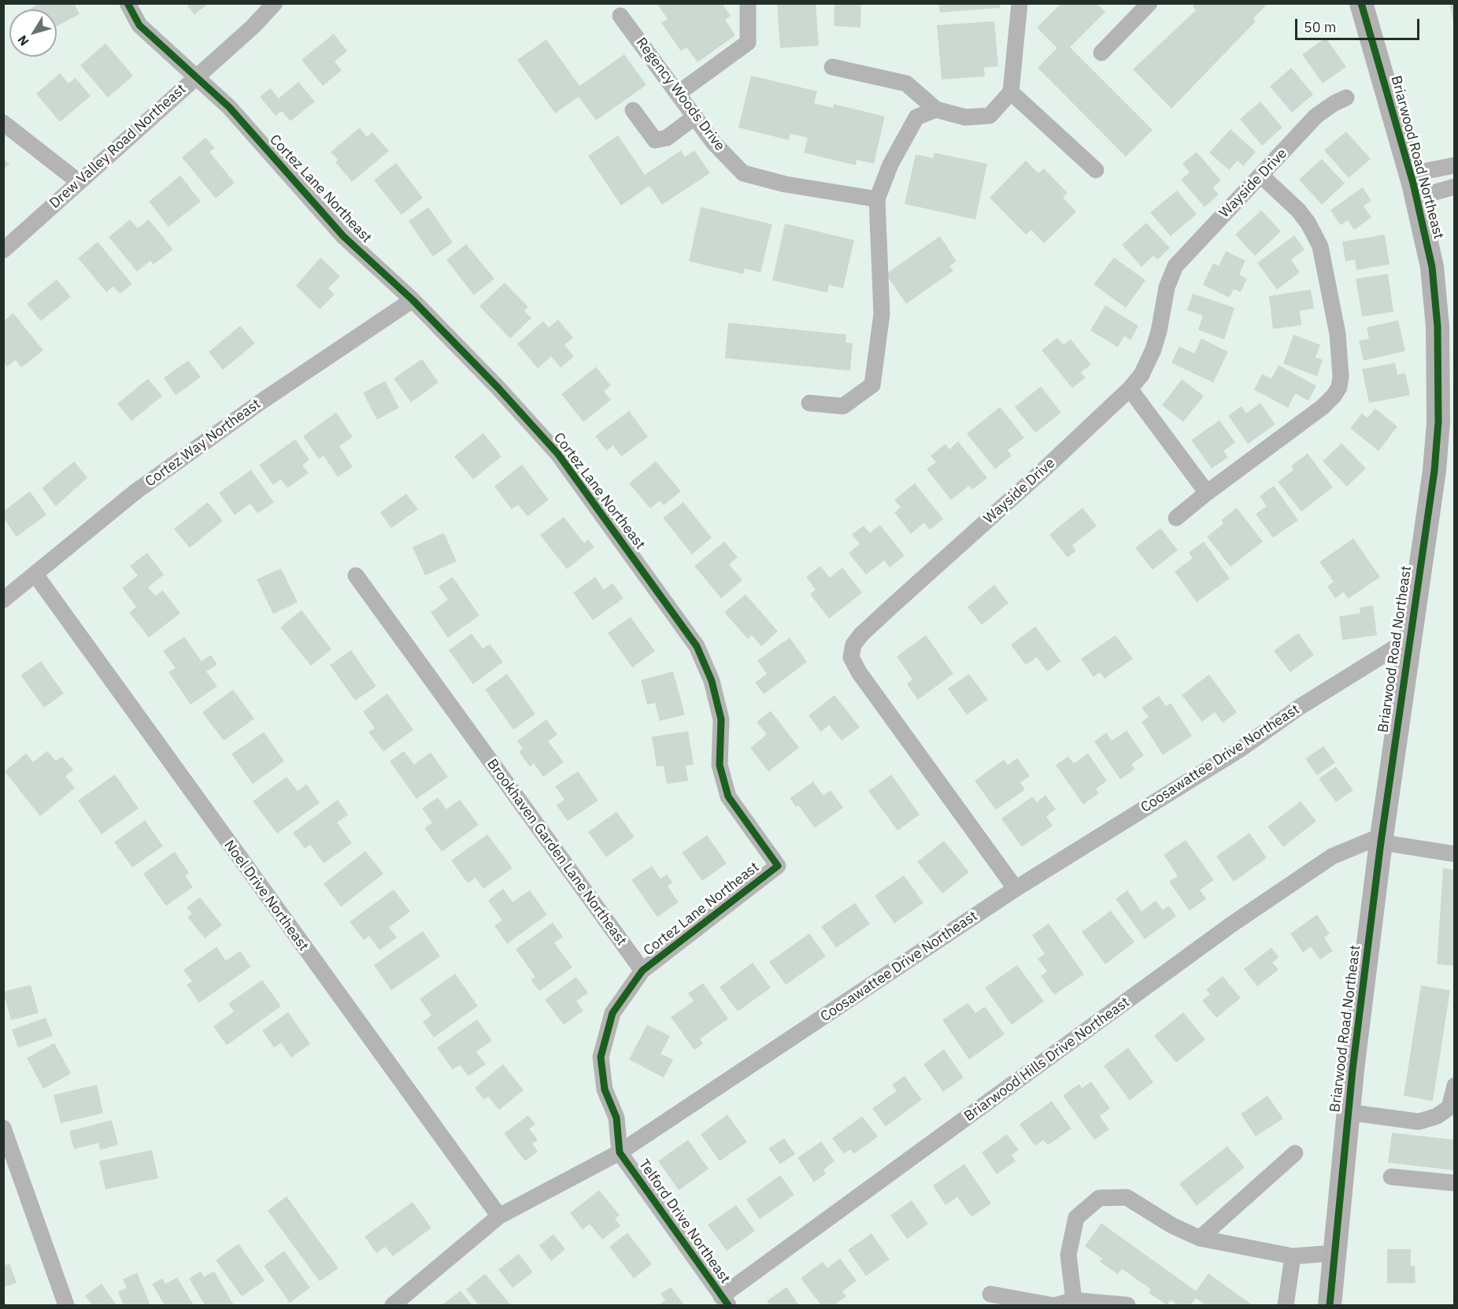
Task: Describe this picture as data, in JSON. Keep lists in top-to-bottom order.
{
  "streets": {
    "street": [
      "Regency Woods Drive",
      "Drew Valley Road Northeast",
      "Briarwood Road Northeast",
      "Wayside Drive",
      "Cortez Lane Northeast",
      "Cortez Way Northeast",
      "Coosawattee Drive Northeast",
      "Brookhaven Garden Lane Northeast",
      "Noel Drive Northeast",
      "Briarwood Hills Drive Northeast",
      "Telford Drive Northeast"
    ]
  },
  "crossings": [
    ["Drew Valley Road Northeast", "Cortez Lane Northeast"],
    ["Briarwood Road Northeast", "Coosawattee Drive Northeast"],
    ["Briarwood Road Northeast", "Briarwood Hills Drive Northeast"],
    ["Wayside Drive", "Coosawattee Drive Northeast"],
    ["Cortez Lane Northeast", "Cortez Way Northeast"],
    ["Cortez Lane Northeast", "Brookhaven Garden Lane Northeast"],
    ["Cortez Way Northeast", "Noel Drive Northeast"],
    ["Coosawattee Drive Northeast", "Noel Drive Northeast"],
    ["Coosawattee Drive Northeast", "Telford Drive Northeast"],
    ["Briarwood Hills Drive Northeast", "Telford Drive Northeast"]
  ],
  "scale_bar": "50 m",
  "north": "bottom left"
}
